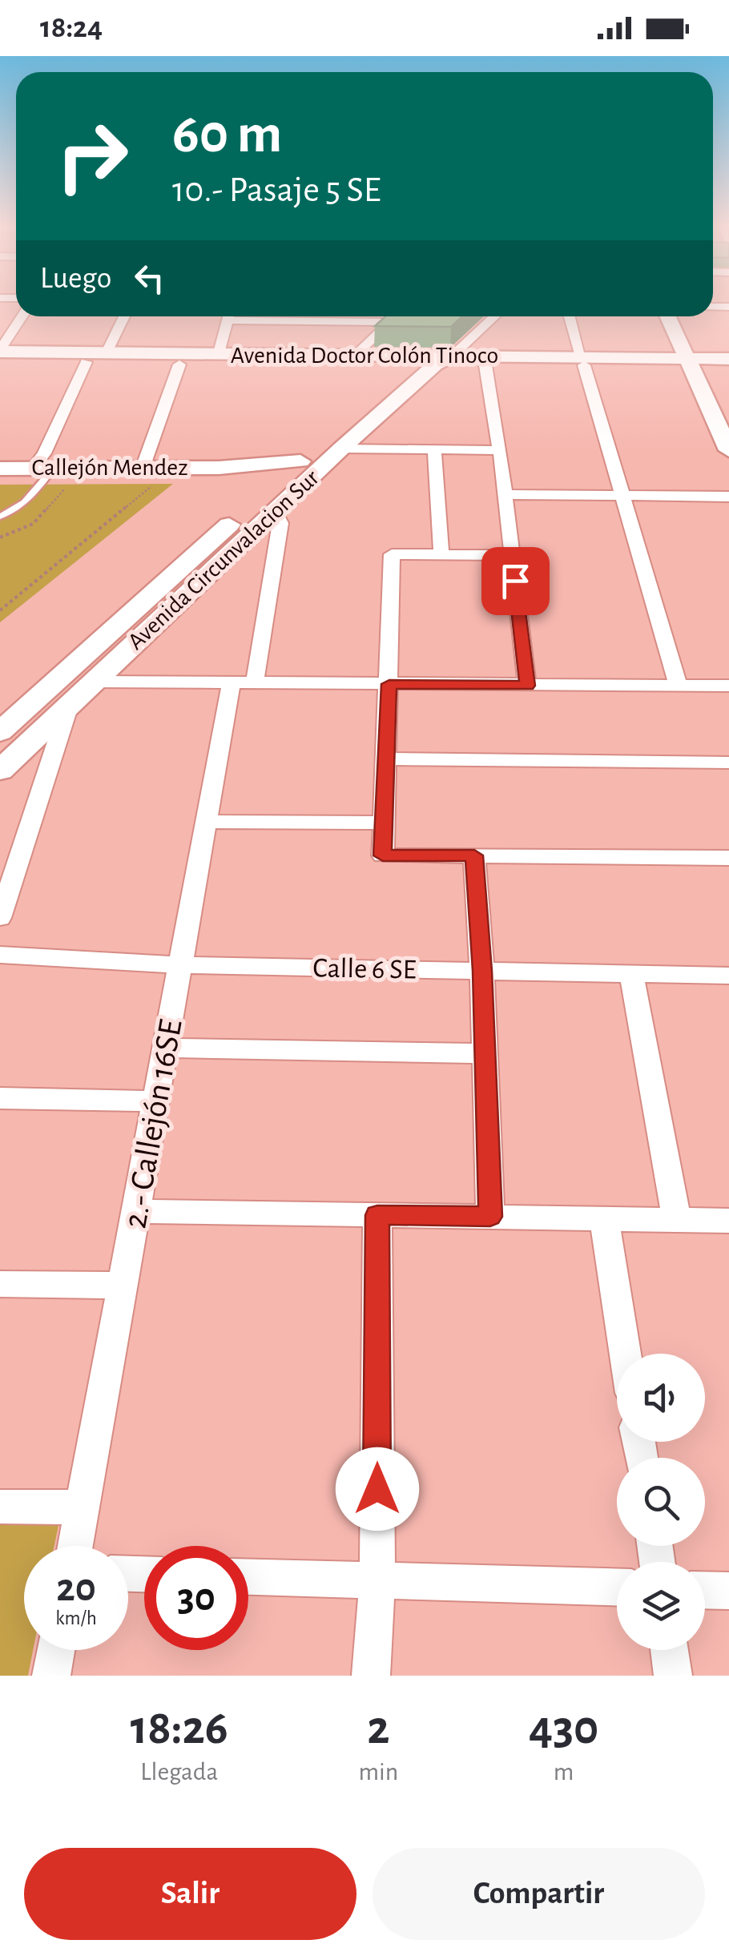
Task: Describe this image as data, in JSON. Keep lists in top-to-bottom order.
{
  "streets": {
    "main road": ["Avenida Doctor Colón Tinoco", "Callejón Mendez", "Avenida Circunvalacion Sur"],
    "street": ["Calle 6 SE", "2.- Callejón 16SE"]
  },
  "crossings": [
    ["Avenida Doctor Colón Tinoco", "Avenida Circunvalacion Sur"],
    ["Callejón Mendez", "Avenida Circunvalacion Sur"],
    ["Callejón Mendez", "2.- Callejón 16SE"],
    ["Avenida Circunvalacion Sur", "2.- Callejón 16SE"],
    ["Calle 6 SE", "2.- Callejón 16SE"]
  ],
  "page": {
    "status": "18:24",
    "turn": ["60 m", "10.- Pasaje 5 SE"],
    "then": "Luego",
    "speed": "20 km/h",
    "limit": "30",
    "eta": [
      "18:26",
      "Llegada",
      "2",
      "min",
      "430",
      "m"
    ],
    "buttons": ["Salir", "Compartir"]
  }
}
